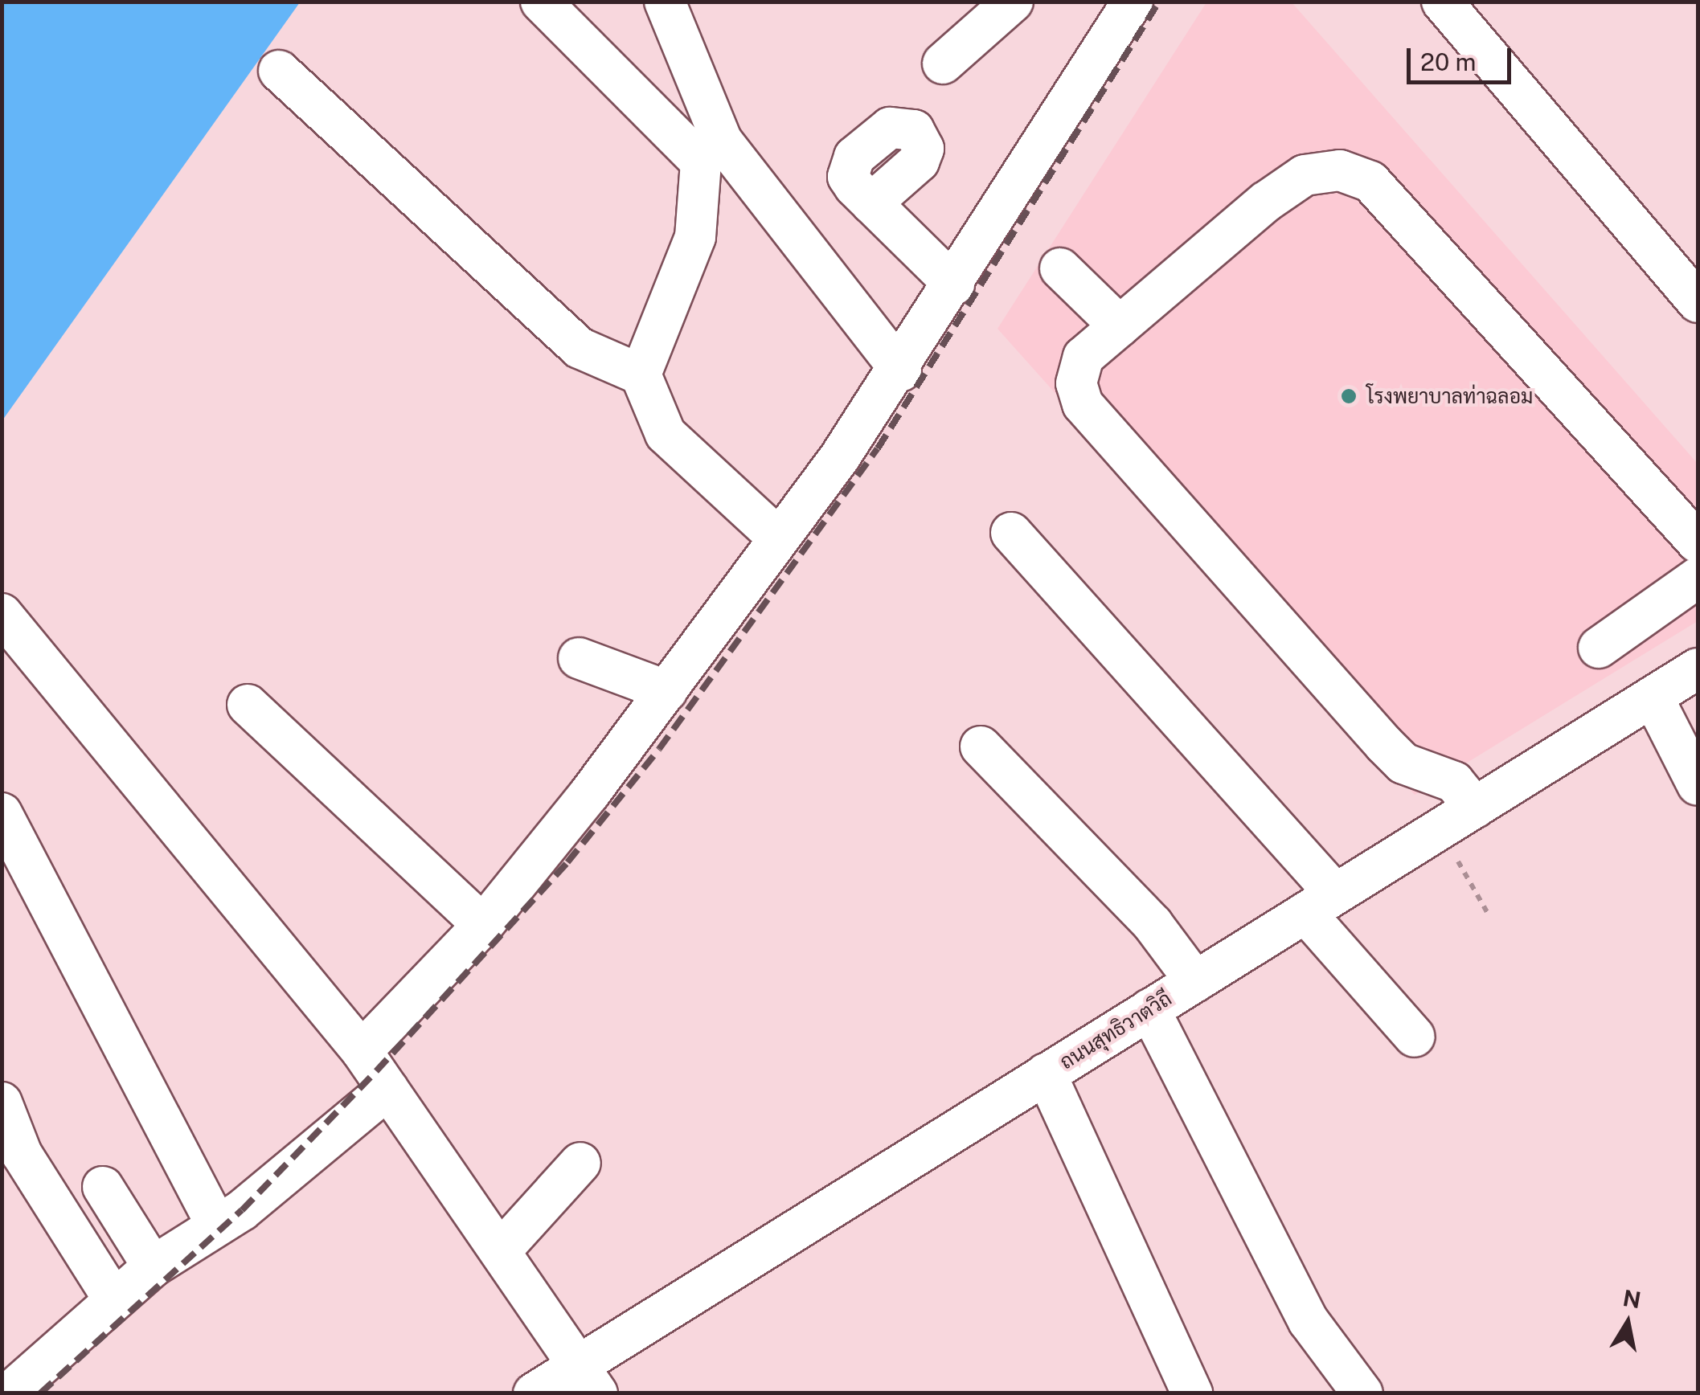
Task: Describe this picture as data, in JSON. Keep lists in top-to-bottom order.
{
  "streets": {
    "street": ["ถนนสุทธิวาตวิถี"]
  },
  "places": ["โรงพยาบาลท่าฉลอม"],
  "scale_bar": "20 m",
  "north": "top"
}
